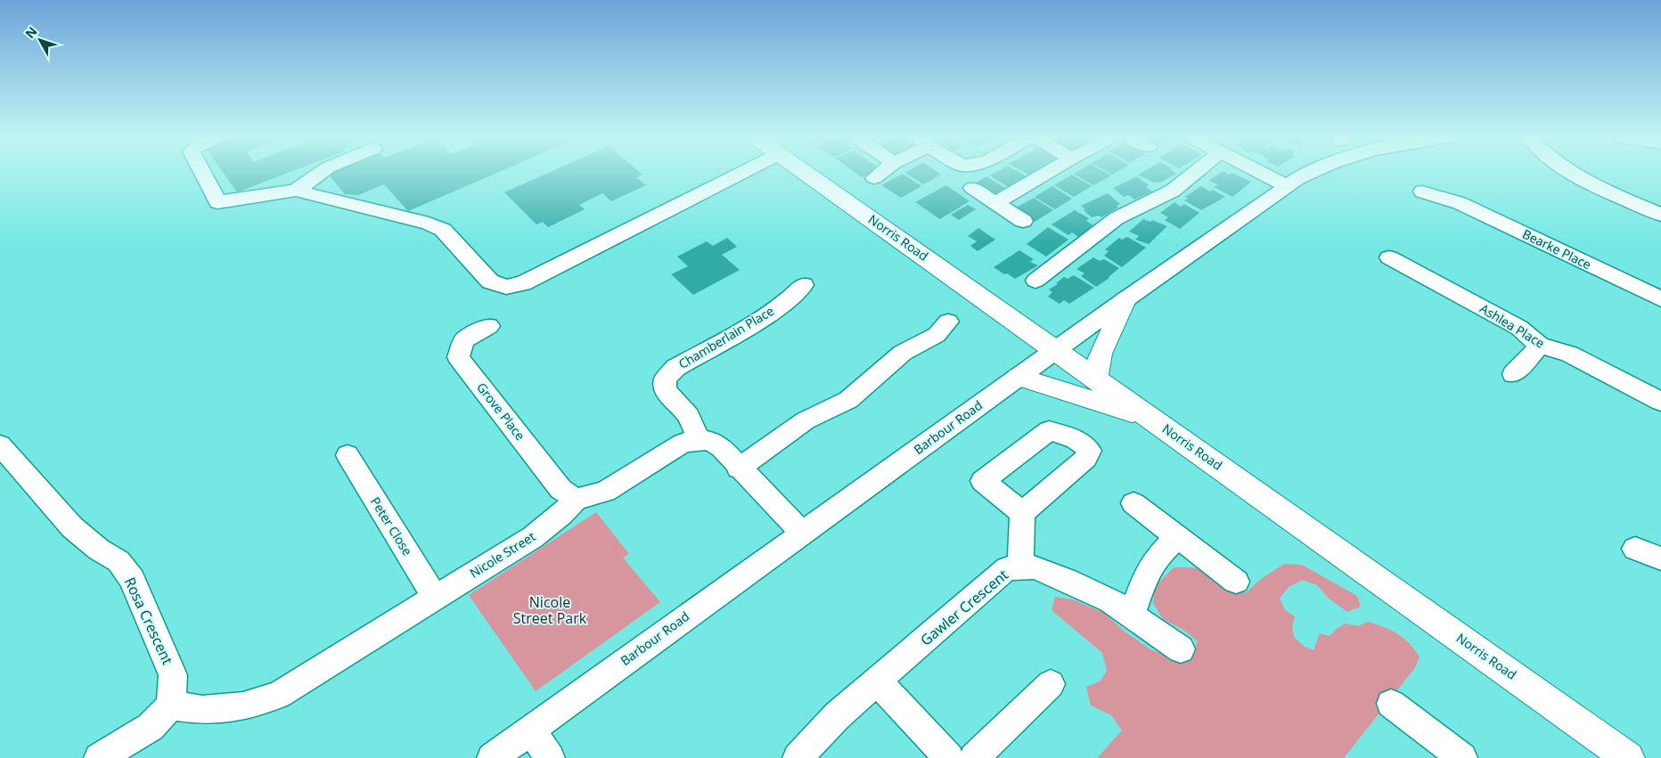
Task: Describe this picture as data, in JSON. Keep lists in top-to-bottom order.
{
  "streets": {
    "main road": ["Norris Road"],
    "street": [
      "Bearke Place",
      "Ashlea Place",
      "Chamberlain Place",
      "Grove Place",
      "Barbour Road",
      "Peter Close",
      "Nicole Street",
      "Gawler Crescent",
      "Rosa Crescent"
    ]
  },
  "crossings": [
    ["Norris Road", "Barbour Road"],
    ["Grove Place", "Nicole Street"],
    ["Peter Close", "Nicole Street"],
    ["Nicole Street", "Rosa Crescent"]
  ],
  "parks": ["Nicole Street Park"],
  "north": "top left"
}
